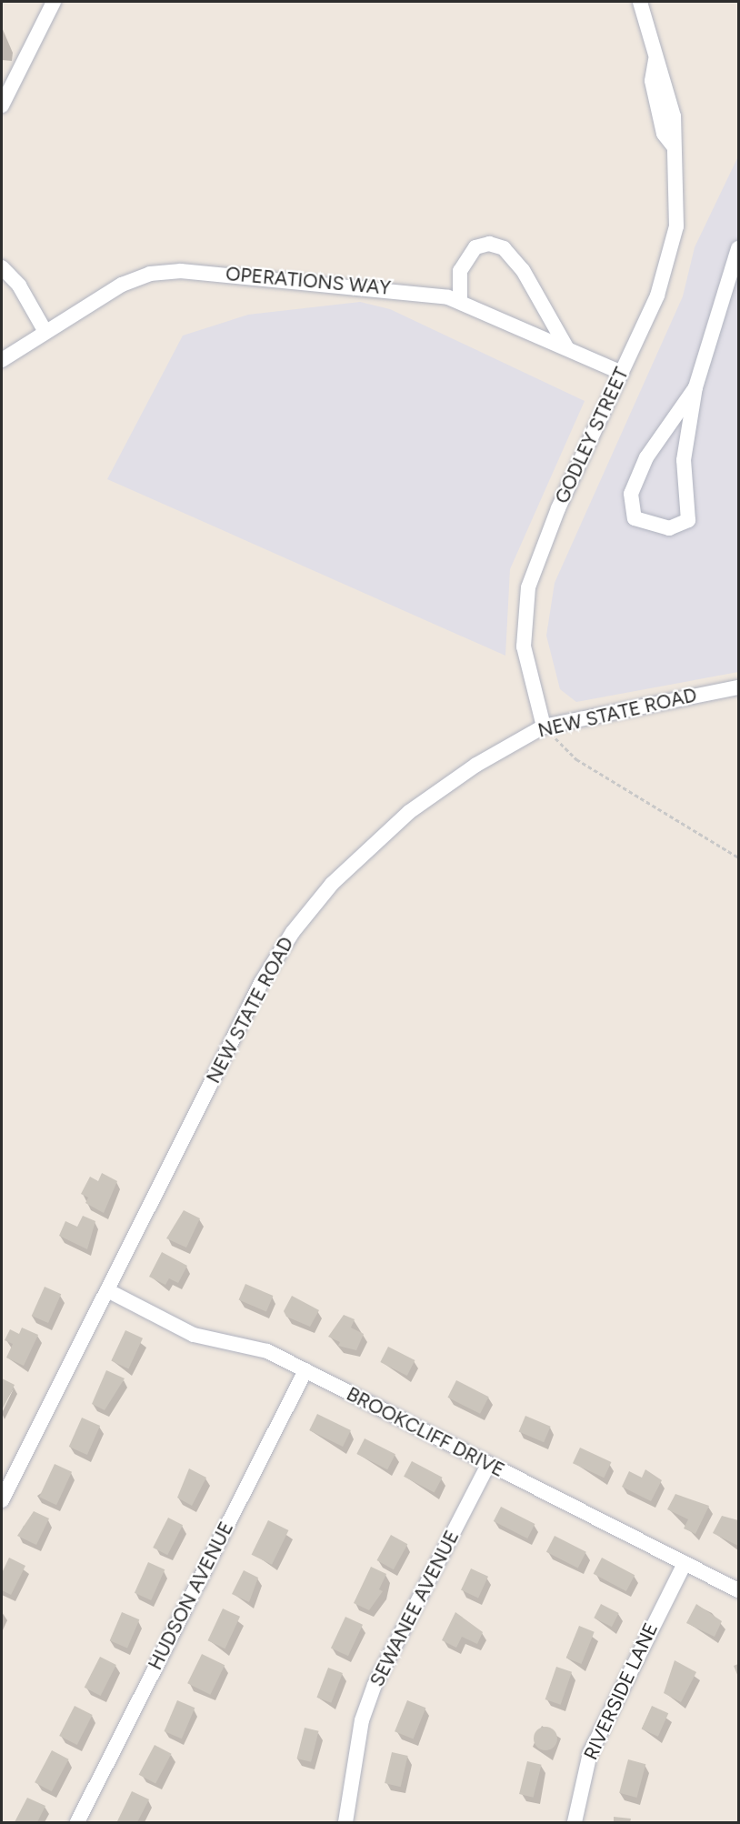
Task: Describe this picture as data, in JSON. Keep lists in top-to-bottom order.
{
  "streets": {
    "street": [
      "OPERATIONS WAY",
      "GODLEY STREET",
      "NEW STATE ROAD",
      "BROOKCLIFF DRIVE",
      "HUDSON AVENUE",
      "SEWANEE AVENUE",
      "RIVERSIDE LANE"
    ]
  },
  "crossings": [
    ["OPERATIONS WAY", "GODLEY STREET"],
    ["GODLEY STREET", "NEW STATE ROAD"],
    ["NEW STATE ROAD", "BROOKCLIFF DRIVE"],
    ["BROOKCLIFF DRIVE", "HUDSON AVENUE"],
    ["BROOKCLIFF DRIVE", "SEWANEE AVENUE"],
    ["BROOKCLIFF DRIVE", "RIVERSIDE LANE"]
  ]
}
